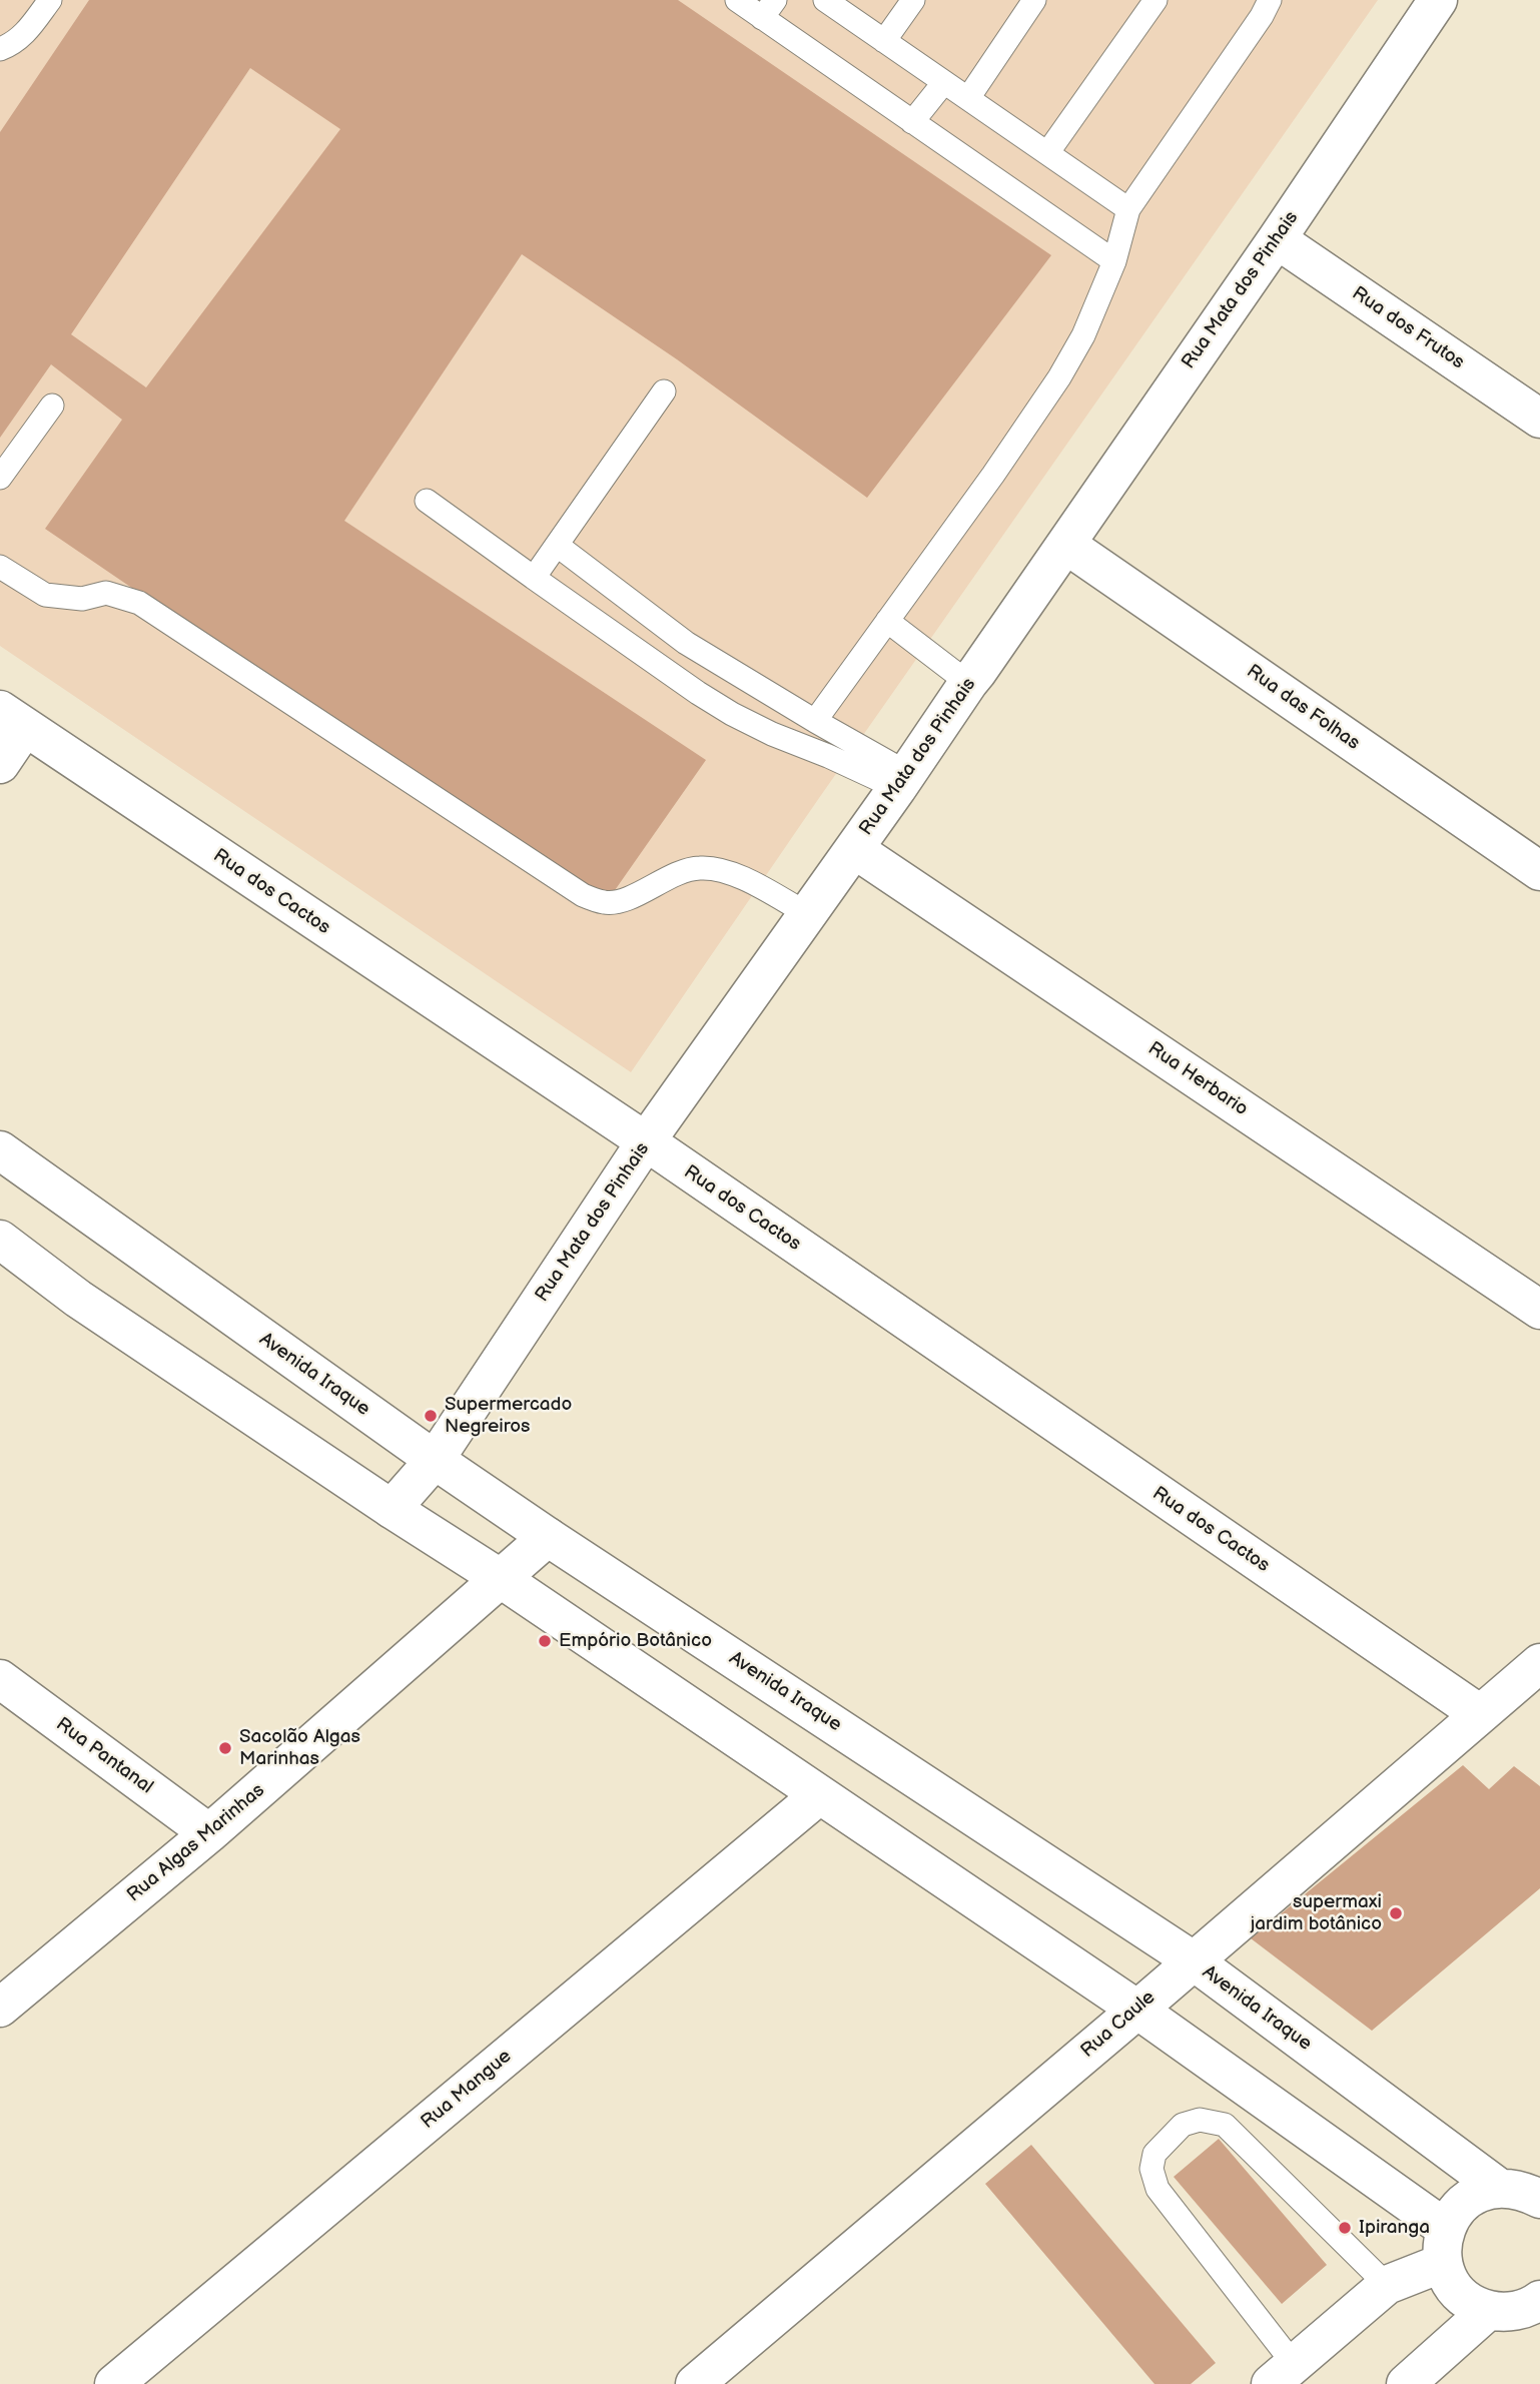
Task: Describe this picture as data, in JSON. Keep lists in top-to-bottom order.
{
  "streets": {
    "street": [
      "Rua Mata dos Pinhais",
      "Rua dos Frutos",
      "Rua das Folhas",
      "Rua dos Cactos",
      "Rua Herbario",
      "Avenida Iraque",
      "Rua Pantanal",
      "Rua Algas Marinhas",
      "Rua Caule",
      "Rua Mangue"
    ]
  },
  "crossings": [
    ["Rua Mata dos Pinhais", "Rua dos Frutos"],
    ["Rua Mata dos Pinhais", "Rua das Folhas"],
    ["Rua Mata dos Pinhais", "Rua dos Cactos"],
    ["Rua Mata dos Pinhais", "Rua Herbario"],
    ["Rua Mata dos Pinhais", "Avenida Iraque"],
    ["Rua dos Cactos", "Rua Caule"],
    ["Avenida Iraque", "Rua Algas Marinhas"],
    ["Avenida Iraque", "Rua Caule"],
    ["Rua Pantanal", "Rua Algas Marinhas"]
  ],
  "places": [
    "Supermercado Negreiros",
    "Empório Botânico",
    "Sacolão Algas Marinhas",
    "supermaxi jardim botânico",
    "Ipiranga"
  ]
}
